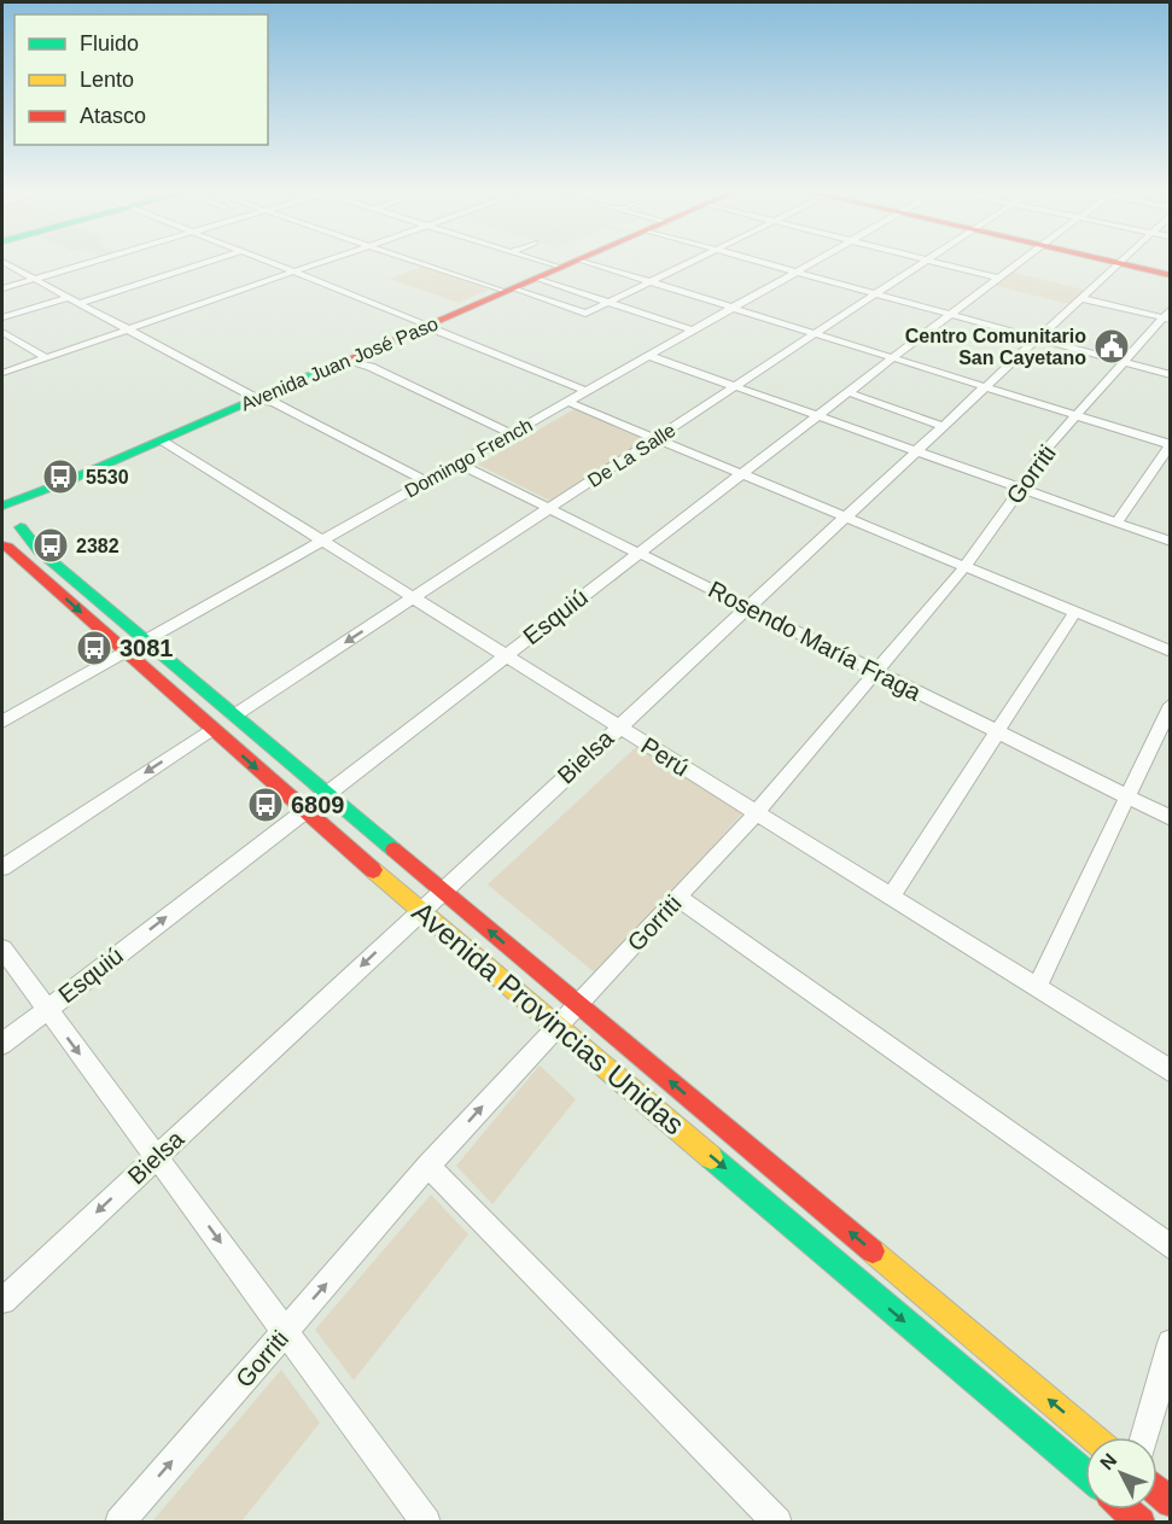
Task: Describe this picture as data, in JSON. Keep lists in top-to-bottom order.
{
  "streets": {
    "main road": ["Avenida Juan José Paso", "Avenida Provincias Unidas"],
    "street": [
      "De La Salle",
      "Domingo French",
      "Gorriti",
      "Esquiú",
      "Rosendo María Fraga",
      "Bielsa",
      "Perú"
    ]
  },
  "crossings": [
    ["Avenida Juan José Paso", "Perú"],
    ["Avenida Juan José Paso", "Avenida Provincias Unidas"],
    ["De La Salle", "Rosendo María Fraga"],
    ["De La Salle", "Perú"],
    ["De La Salle", "Avenida Provincias Unidas"],
    ["Domingo French", "Rosendo María Fraga"],
    ["Domingo French", "Perú"],
    ["Domingo French", "Avenida Provincias Unidas"],
    ["Gorriti", "Rosendo María Fraga"],
    ["Gorriti", "Perú"],
    ["Gorriti", "Avenida Provincias Unidas"],
    ["Esquiú", "Rosendo María Fraga"],
    ["Esquiú", "Perú"],
    ["Esquiú", "Avenida Provincias Unidas"],
    ["Rosendo María Fraga", "Bielsa"],
    ["Bielsa", "Perú"],
    ["Bielsa", "Avenida Provincias Unidas"]
  ],
  "one_way": ["Gorriti", "Bielsa"],
  "places": {
    "public building": ["Centro Comunitario San Cayetano"],
    "bus stop": [
      "5530",
      "2382",
      "3081",
      "6809"
    ]
  },
  "legend": ["Fluido", "Lento", "Atasco"],
  "north": "top left"
}
